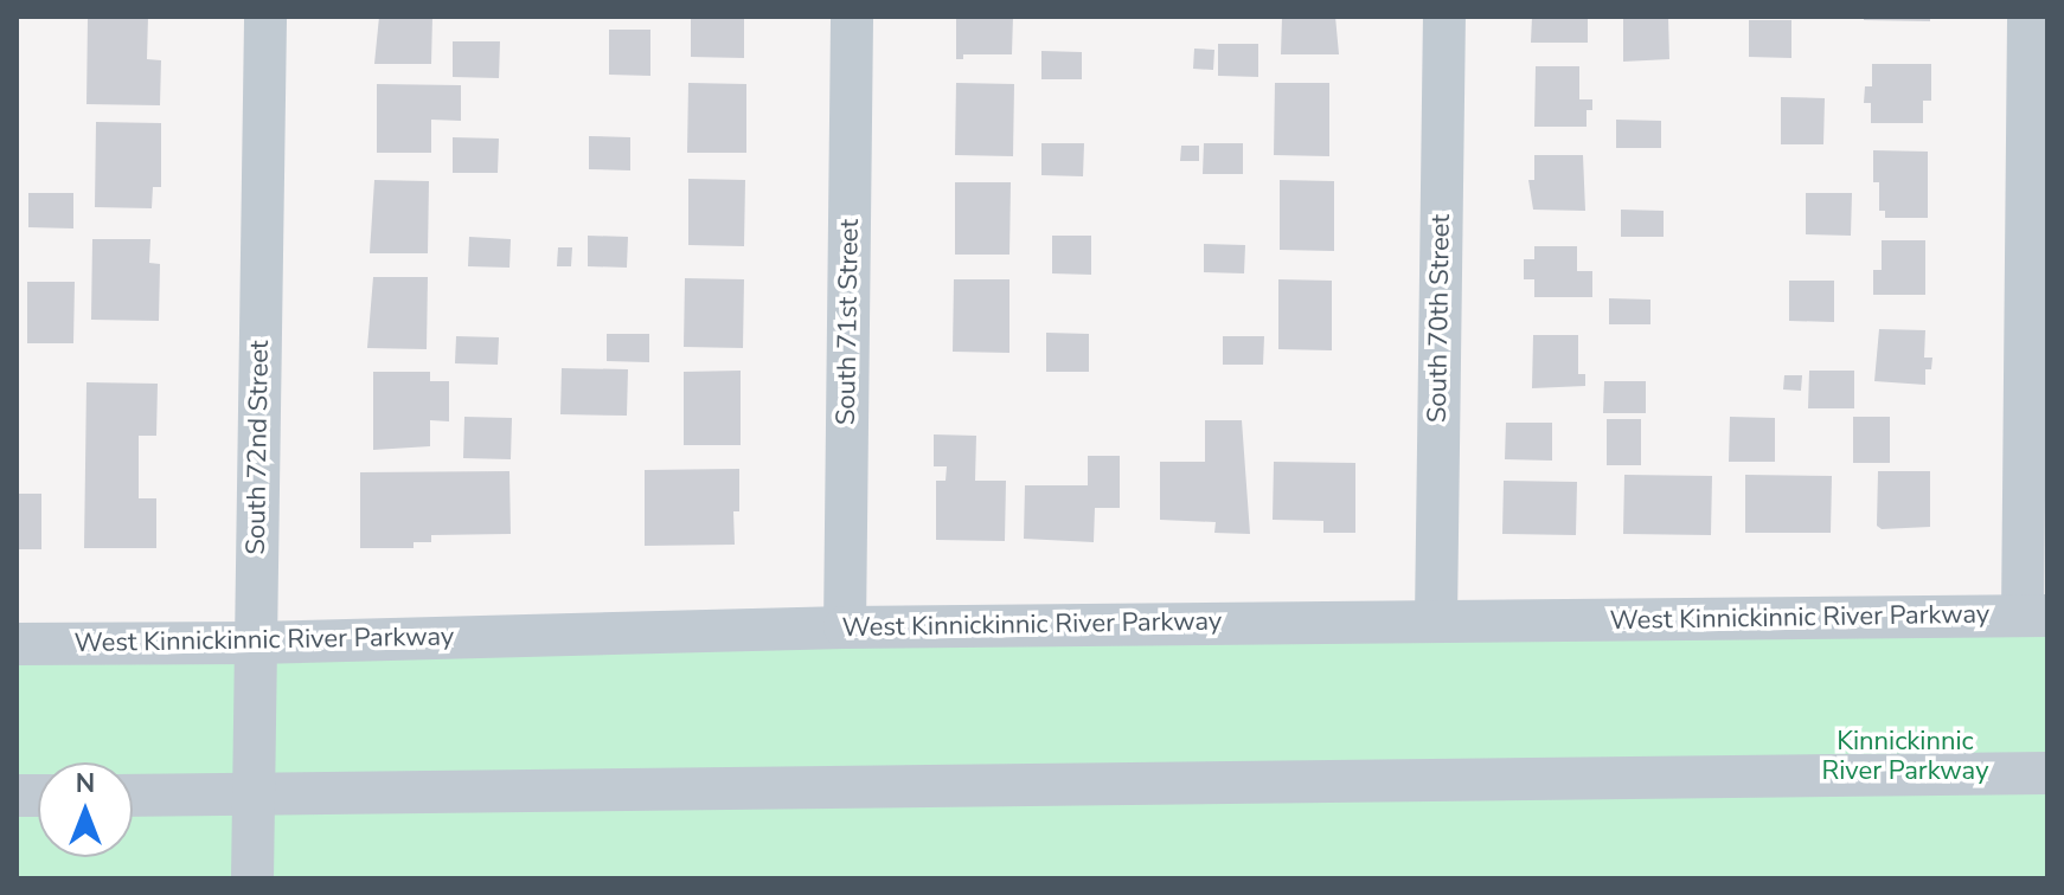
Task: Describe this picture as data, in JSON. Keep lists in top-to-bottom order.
{
  "streets": {
    "street": [
      "South 70th Street",
      "South 71st Street",
      "South 72nd Street",
      "West Kinnickinnic River Parkway"
    ]
  },
  "crossings": [
    ["South 70th Street", "West Kinnickinnic River Parkway"],
    ["South 71st Street", "West Kinnickinnic River Parkway"],
    ["South 72nd Street", "West Kinnickinnic River Parkway"]
  ],
  "parks": ["Kinnickinnic River Parkway"],
  "north": "top"
}
